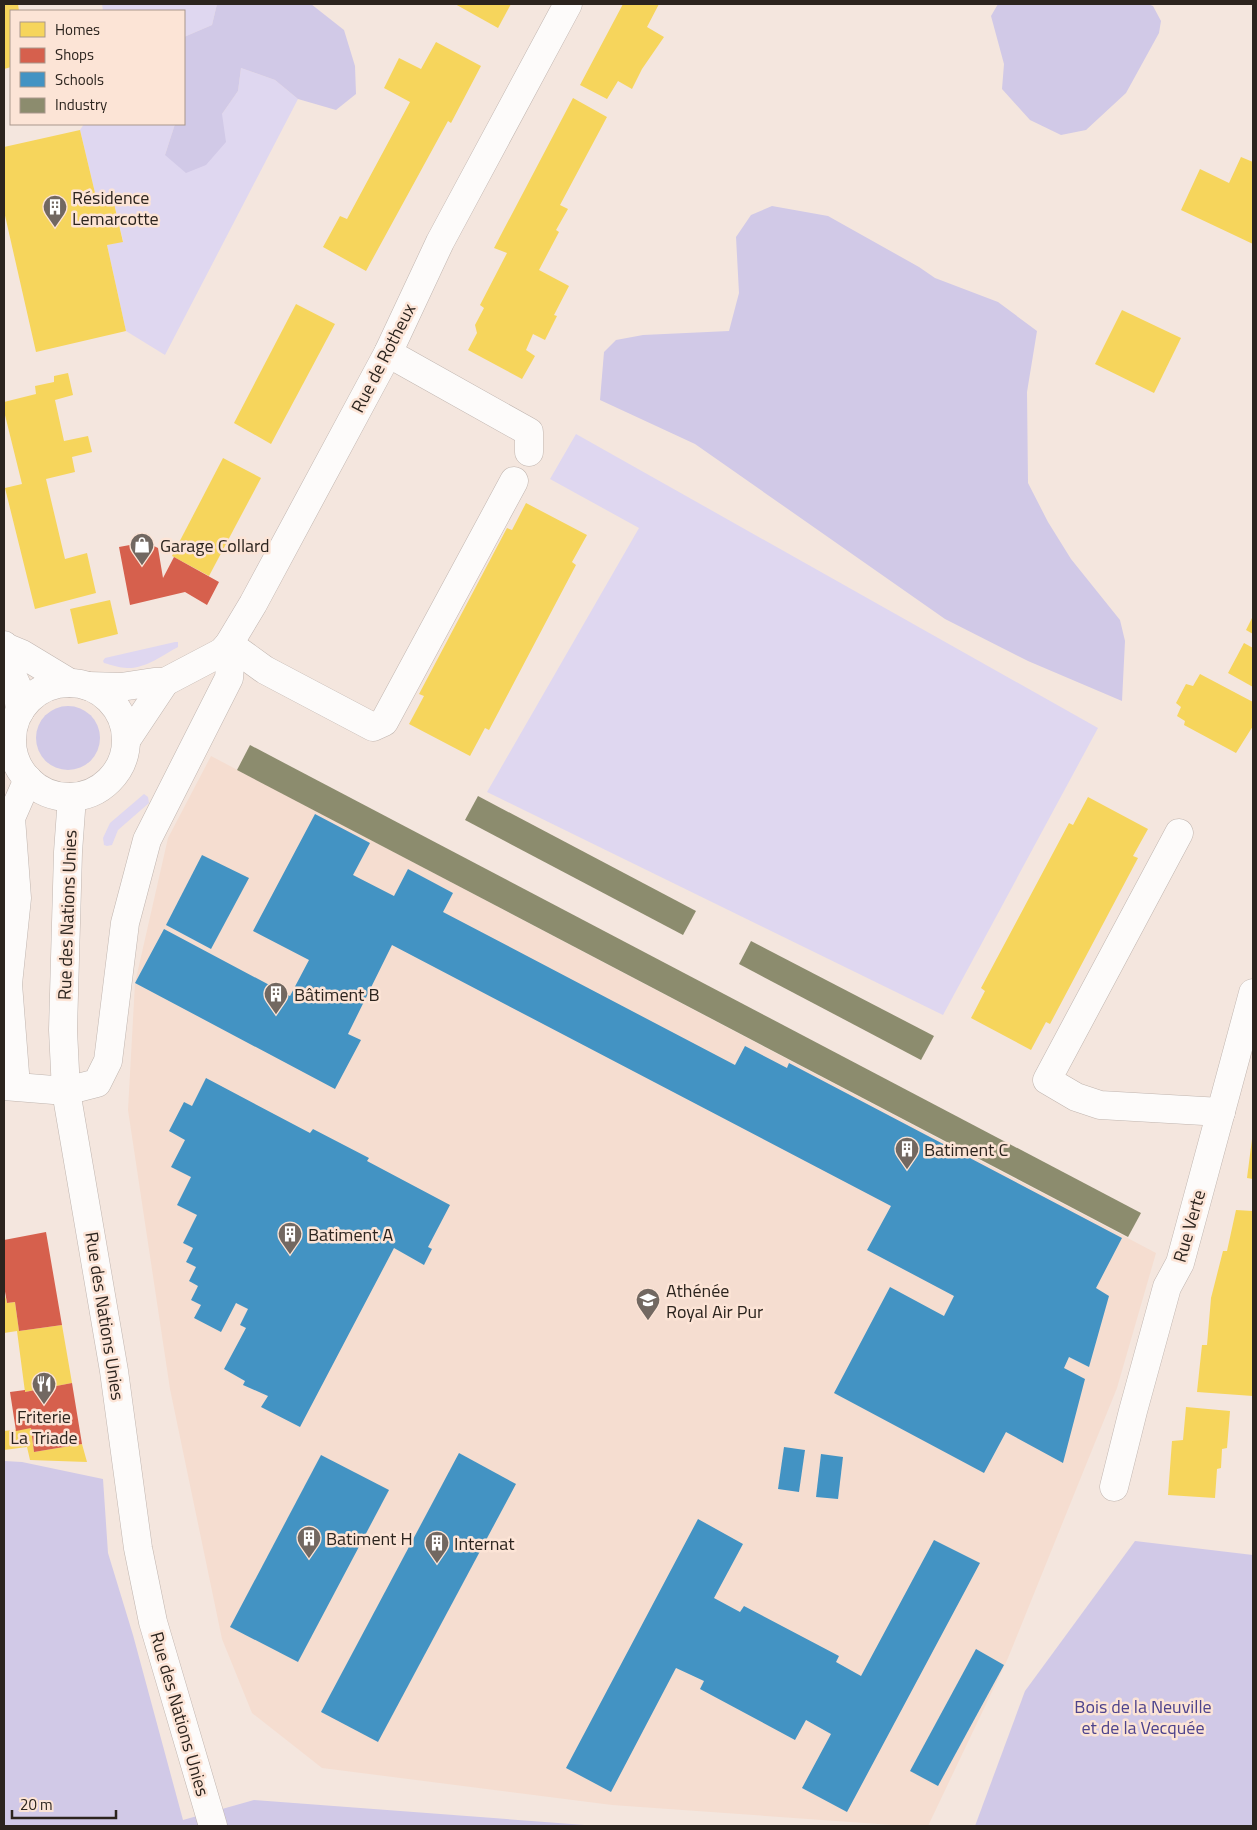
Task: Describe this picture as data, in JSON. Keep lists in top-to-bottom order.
{
  "streets": {
    "street": ["Rue de Rotheux", "Rue des Nations Unies", "Rue Verte"]
  },
  "parks": ["Bois de la Neuville et de la Vecquée"],
  "places": {
    "building": [
      "Résidence Lemarcotte",
      "Bâtiment B",
      "Batiment C",
      "Batiment A",
      "Batiment H",
      "Internat"
    ],
    "shop": ["Garage Collard"],
    "school or university": ["Athénée Royal Air Pur"],
    "restaurant": ["Friterie La Triade"]
  },
  "legend": [
    "Homes",
    "Shops",
    "Schools",
    "Industry"
  ],
  "scale_bar": "20 m"
}
